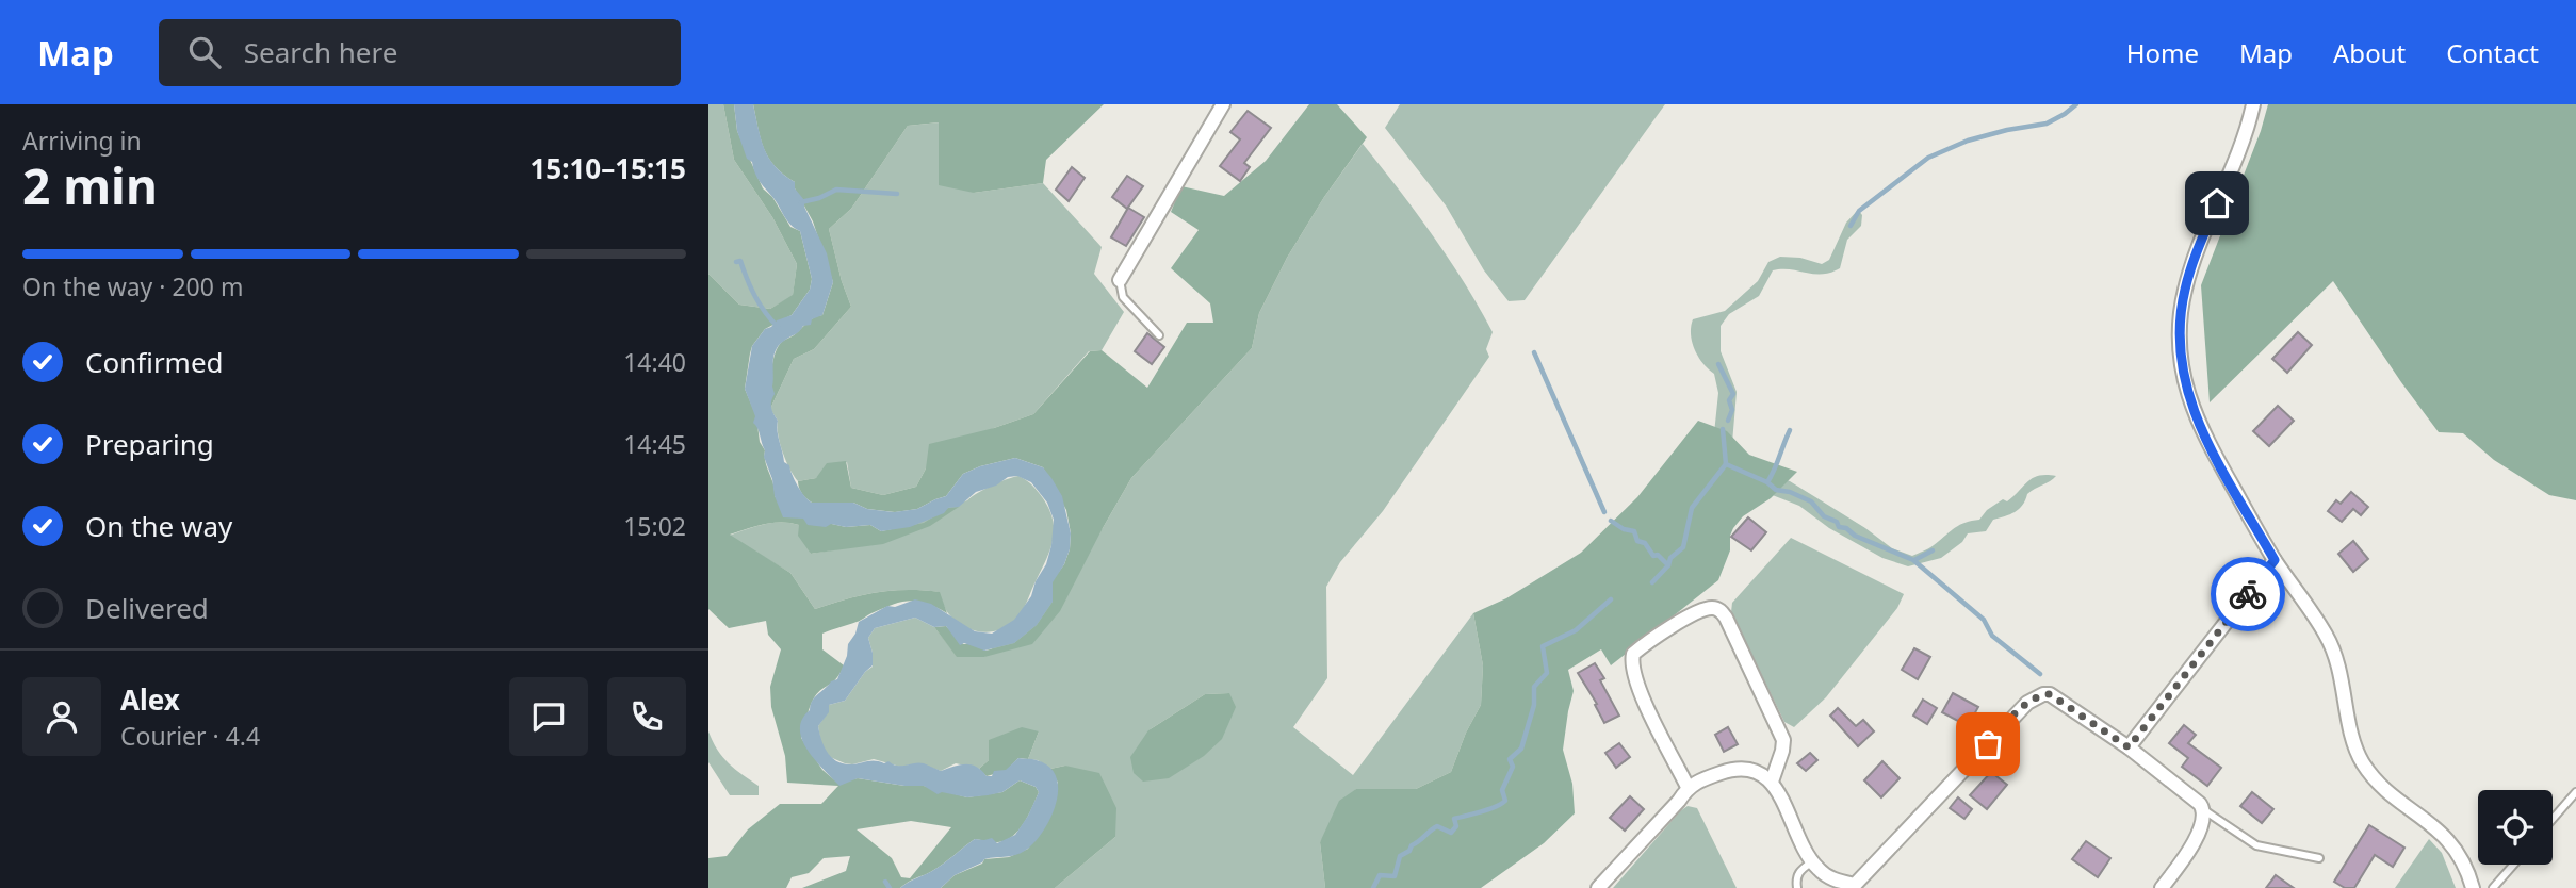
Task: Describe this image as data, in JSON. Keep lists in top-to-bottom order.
{
  "page": {
    "header": "Map",
    "search": "Search here",
    "nav": [
      "Home",
      "Map",
      "About",
      "Contact"
    ],
    "heading": ["2 min", "Arriving in", "15:10–15:15"],
    "panel": ["Alex", "Courier · 4.4"],
    "bar": "On the way · 200 m",
    "list": [
      ["Confirmed", "14:40"],
      ["Preparing", "14:45"],
      ["On the way", "15:02"],
      "Delivered"
    ]
  }
}
